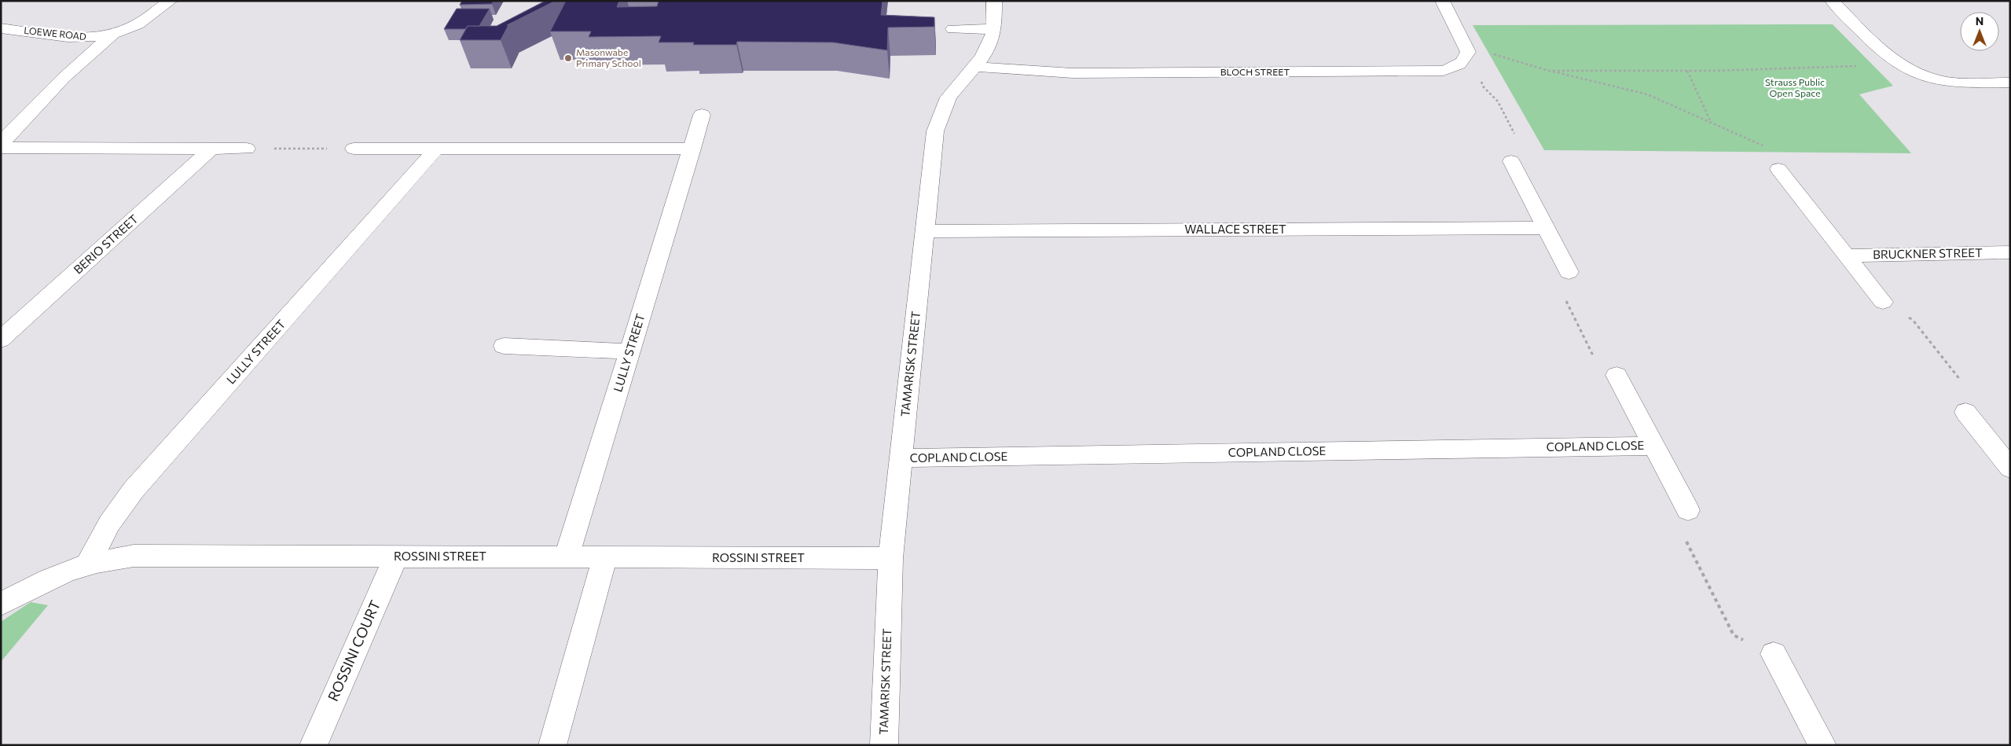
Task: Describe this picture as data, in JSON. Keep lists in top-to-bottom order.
{
  "streets": {
    "street": [
      "LOEWE ROAD",
      "BLOCH STREET",
      "WALLACE STREET",
      "BERIO STREET",
      "BRUCKNER STREET",
      "LULLY STREET",
      "TAMARISK STREET",
      "COPLAND CLOSE",
      "ROSSINI STREET",
      "ROSSINI COURT"
    ]
  },
  "crossings": [
    ["BLOCH STREET", "TAMARISK STREET"],
    ["WALLACE STREET", "TAMARISK STREET"],
    ["LULLY STREET", "ROSSINI STREET"],
    ["TAMARISK STREET", "COPLAND CLOSE"],
    ["TAMARISK STREET", "ROSSINI STREET"],
    ["ROSSINI STREET", "ROSSINI COURT"]
  ],
  "parks": ["Strauss Public Open Space"],
  "places": ["Masonwabe Primary School"],
  "north": "top"
}
